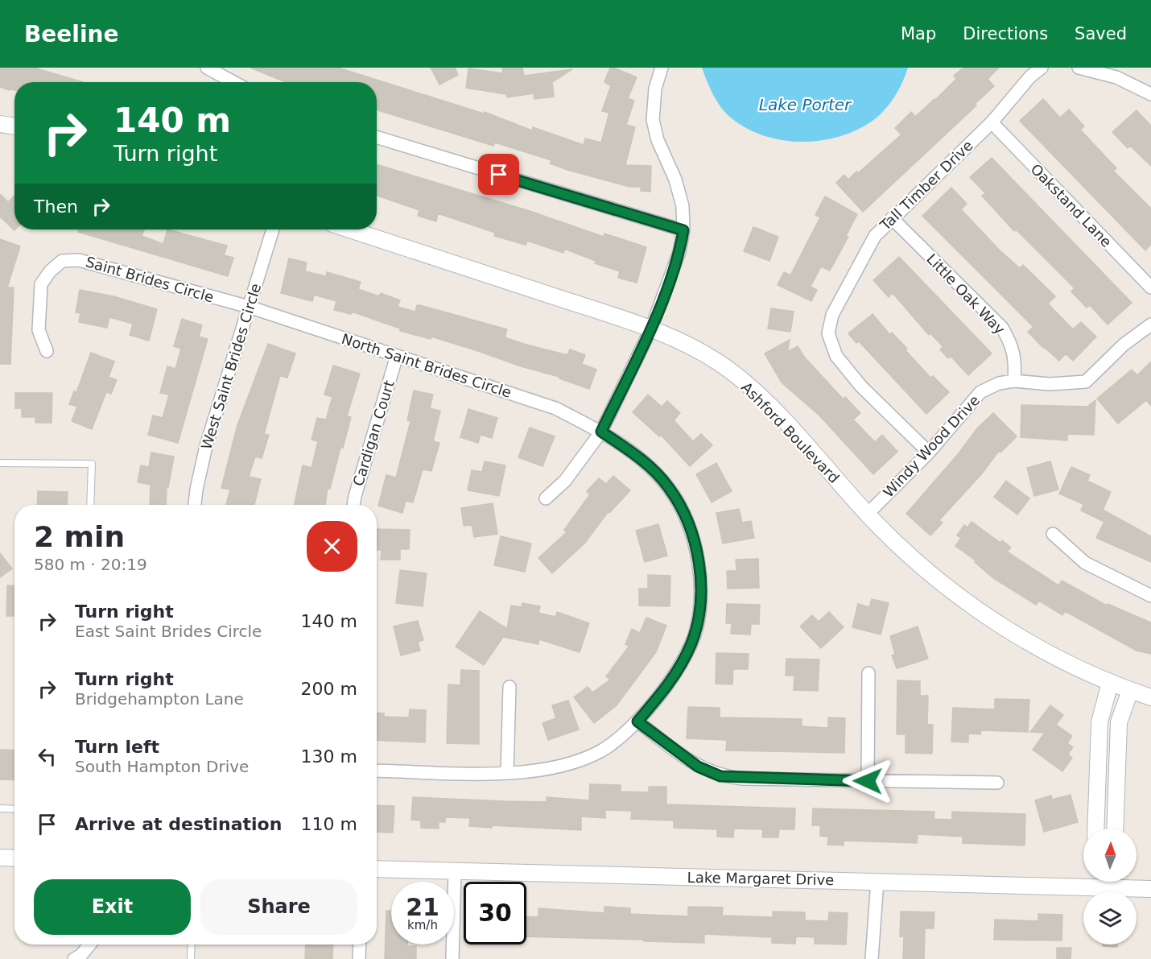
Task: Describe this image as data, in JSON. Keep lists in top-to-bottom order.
{
  "streets": {
    "street": [
      "Tall Timber Drive",
      "Oakstand Lane",
      "Saint Brides Circle",
      "Little Oak Way",
      "North Saint Brides Circle",
      "West Saint Brides Circle",
      "Ashford Boulevard",
      "Cardigan Court",
      "Windy Wood Drive",
      "Lake Margaret Drive"
    ]
  },
  "crossings": [
    ["Tall Timber Drive", "Oakstand Lane"],
    ["Tall Timber Drive", "Little Oak Way"],
    ["Tall Timber Drive", "Windy Wood Drive"],
    ["Saint Brides Circle", "North Saint Brides Circle"],
    ["Saint Brides Circle", "West Saint Brides Circle"],
    ["Little Oak Way", "Windy Wood Drive"],
    ["North Saint Brides Circle", "West Saint Brides Circle"],
    ["North Saint Brides Circle", "Cardigan Court"],
    ["Ashford Boulevard", "Windy Wood Drive"]
  ],
  "water": ["Lake Porter"],
  "north": "top",
  "page": {
    "header": "Beeline",
    "nav": ["Map", "Directions", "Saved"],
    "turn": ["140 m", "Turn right"],
    "then": "Then",
    "heading": ["2 min", "580 m · 20:19"],
    "list": [
      {
        "name": "Turn right",
        "note": "East Saint Brides Circle",
        "value": "140 m"
      },
      {
        "name": "Turn right",
        "note": "Bridgehampton Lane",
        "value": "200 m"
      },
      {
        "name": "Turn left",
        "note": "South Hampton Drive",
        "value": "130 m"
      },
      {
        "name": "Arrive at destination",
        "value": "110 m"
      }
    ],
    "buttons": ["Exit", "Share"],
    "speed": "21 km/h",
    "limit": "30"
  }
}
